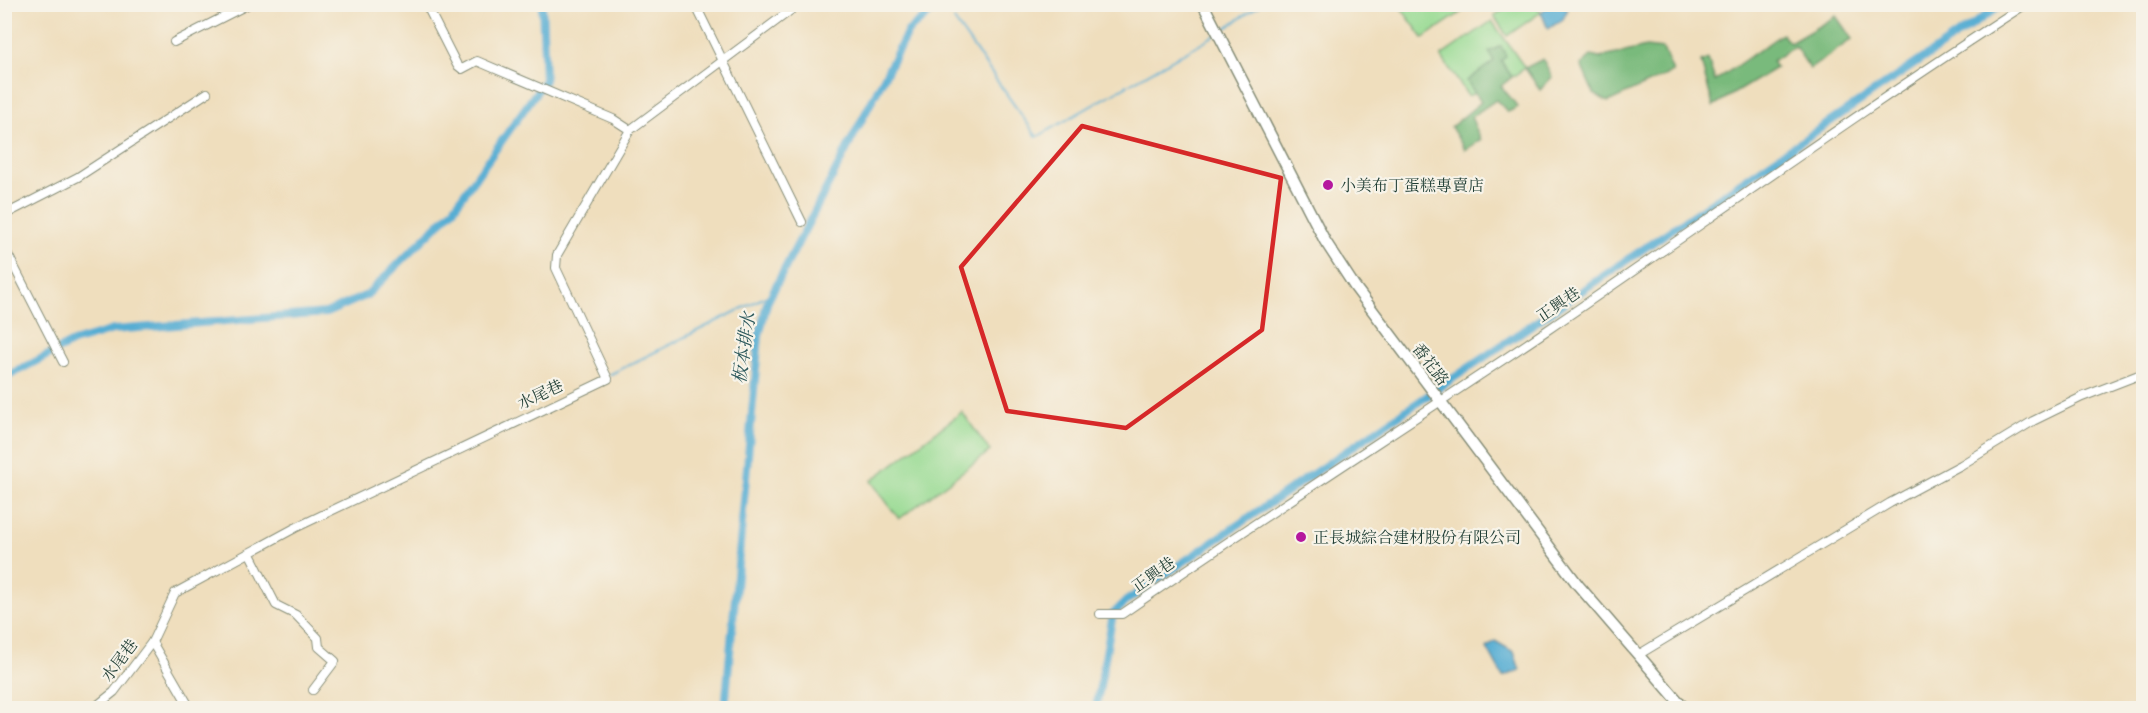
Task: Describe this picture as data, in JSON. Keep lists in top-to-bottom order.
{
  "streets": {
    "main road": ["番花路"],
    "street": ["正興巷", "水尾巷"]
  },
  "crossings": [
    ["正興巷", "番花路"]
  ],
  "water": ["板本排水"],
  "places": ["小美布丁蛋糕專賣店", "正長城綜合建材股份有限公司"]
}
